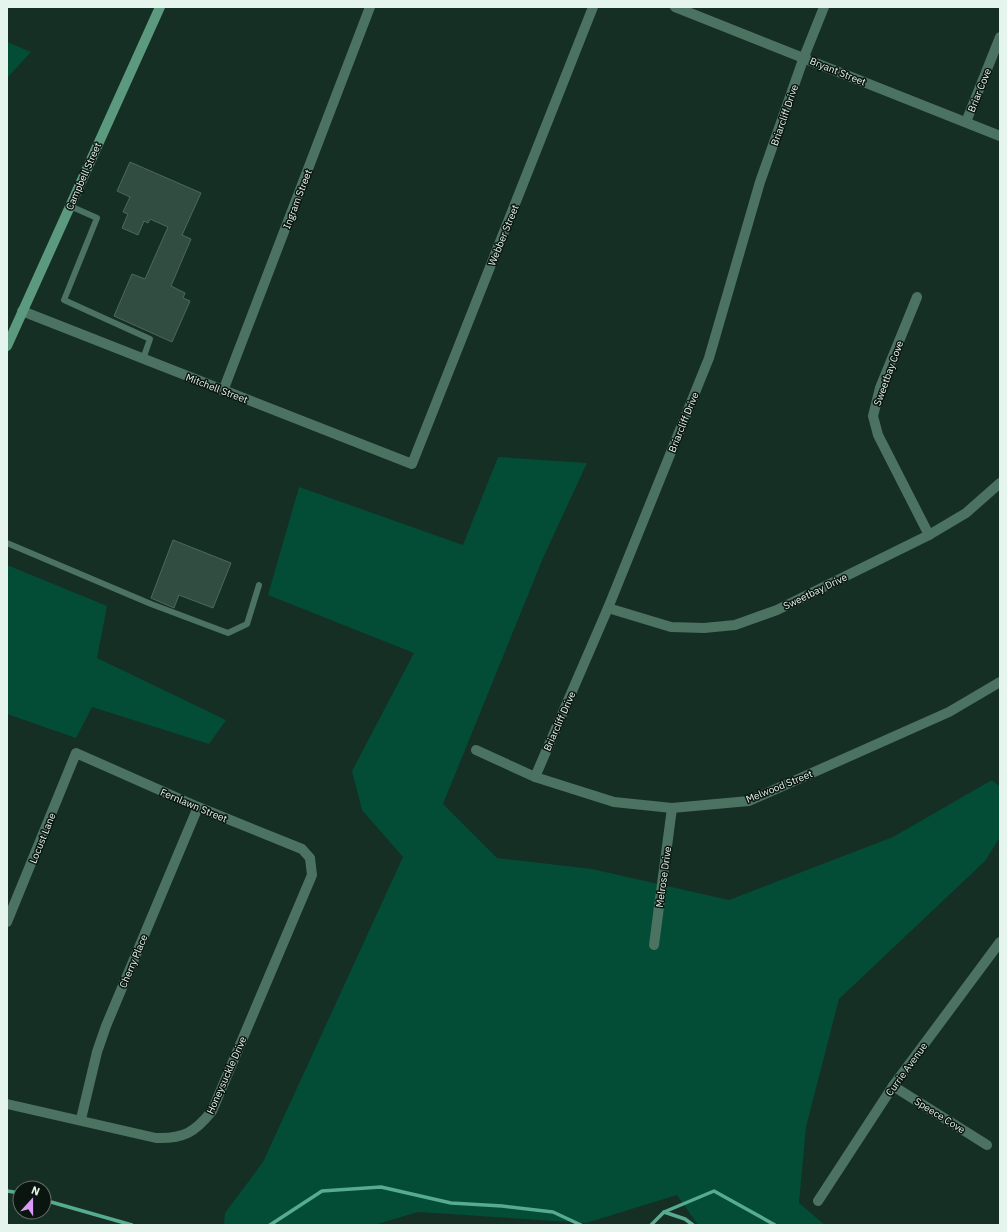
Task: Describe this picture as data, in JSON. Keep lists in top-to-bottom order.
{
  "streets": {
    "main road": ["Campbell Street"],
    "street": [
      "Bryant Street",
      "Briar Cove",
      "Briarcliff Drive",
      "Ingram Street",
      "Webber Street",
      "Sweetbay Cove",
      "Mitchell Street",
      "Sweetbay Drive",
      "Melwood Street",
      "Fernlawn Street",
      "Locust Lane",
      "Melrose Drive",
      "Cherry Place",
      "Currie Avenue",
      "Honeysuckle Drive",
      "Speece Cove"
    ]
  },
  "crossings": [
    ["Bryant Street", "Briar Cove"],
    ["Bryant Street", "Briarcliff Drive"],
    ["Briarcliff Drive", "Sweetbay Drive"],
    ["Briarcliff Drive", "Melwood Street"],
    ["Campbell Street", "Mitchell Street"],
    ["Ingram Street", "Mitchell Street"],
    ["Webber Street", "Mitchell Street"],
    ["Sweetbay Cove", "Sweetbay Drive"],
    ["Melwood Street", "Melrose Drive"],
    ["Fernlawn Street", "Locust Lane"],
    ["Fernlawn Street", "Cherry Place"],
    ["Fernlawn Street", "Honeysuckle Drive"],
    ["Cherry Place", "Honeysuckle Drive"],
    ["Currie Avenue", "Speece Cove"]
  ],
  "north": "top"
}
